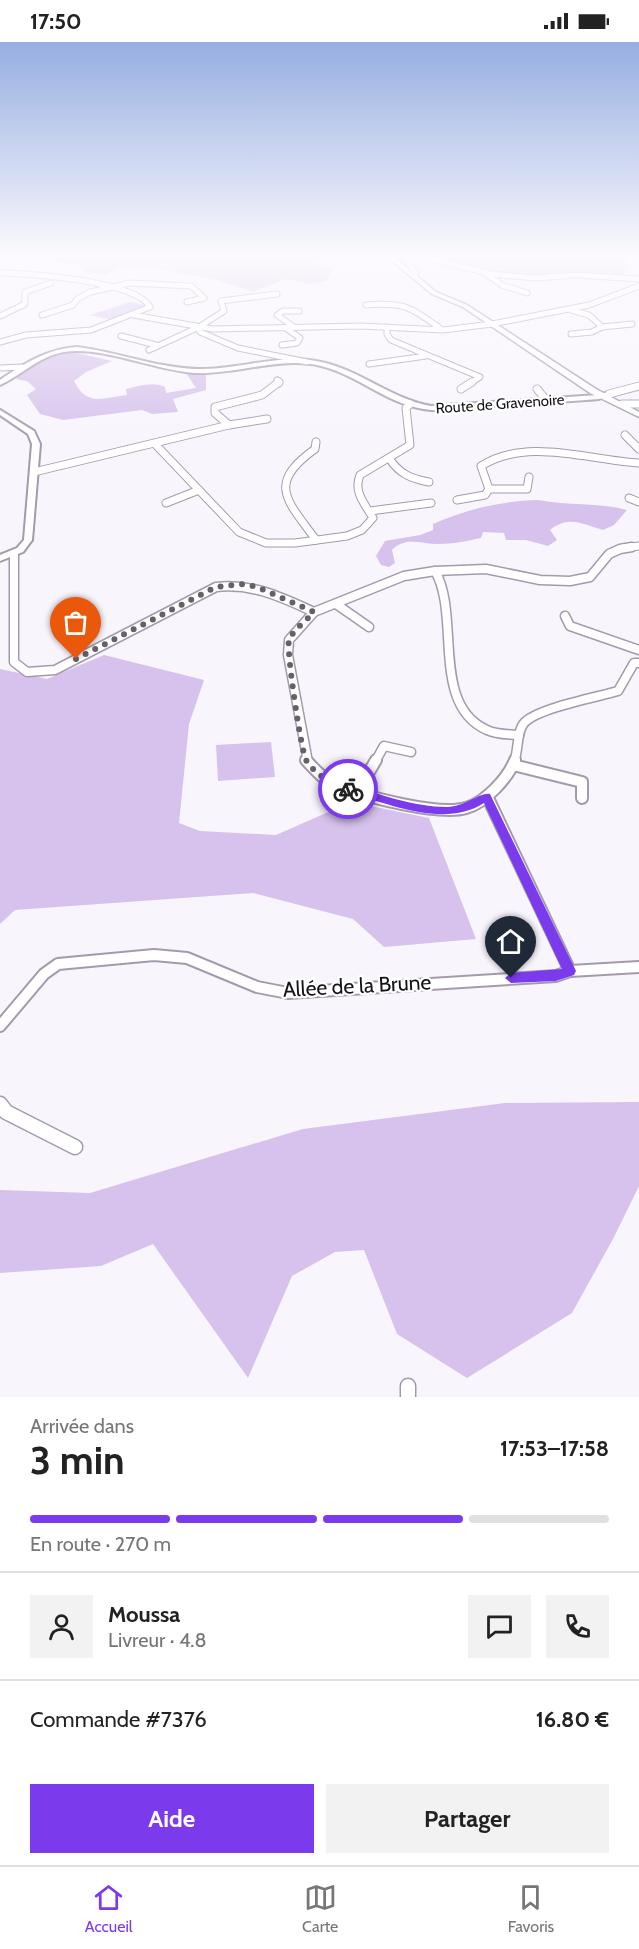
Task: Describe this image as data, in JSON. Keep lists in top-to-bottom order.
{
  "streets": {
    "street": ["Route de Gravenoire", "Allée de la Brune"]
  },
  "page": {
    "status": "17:50",
    "heading": ["3 min", "Arrivée dans", "17:53–17:58"],
    "panel": [
      "Moussa",
      "Livreur · 4.8",
      "Commande #7376",
      "16.80 €"
    ],
    "bar": "En route · 270 m",
    "buttons": ["Aide", "Partager"],
    "tabs": ["Accueil", "Carte", "Favoris"]
  }
}
